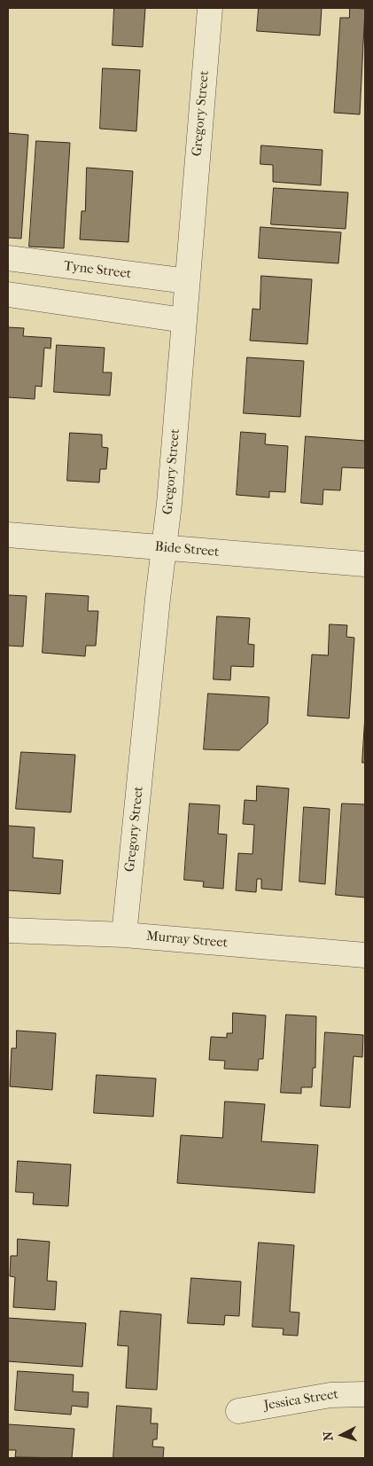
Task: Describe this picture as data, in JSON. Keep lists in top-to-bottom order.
{
  "streets": {
    "street": [
      "Gregory Street",
      "Tyne Street",
      "Bide Street",
      "Murray Street",
      "Jessica Street"
    ]
  },
  "crossings": [
    ["Gregory Street", "Tyne Street"],
    ["Gregory Street", "Bide Street"],
    ["Gregory Street", "Murray Street"]
  ],
  "north": "left"
}
